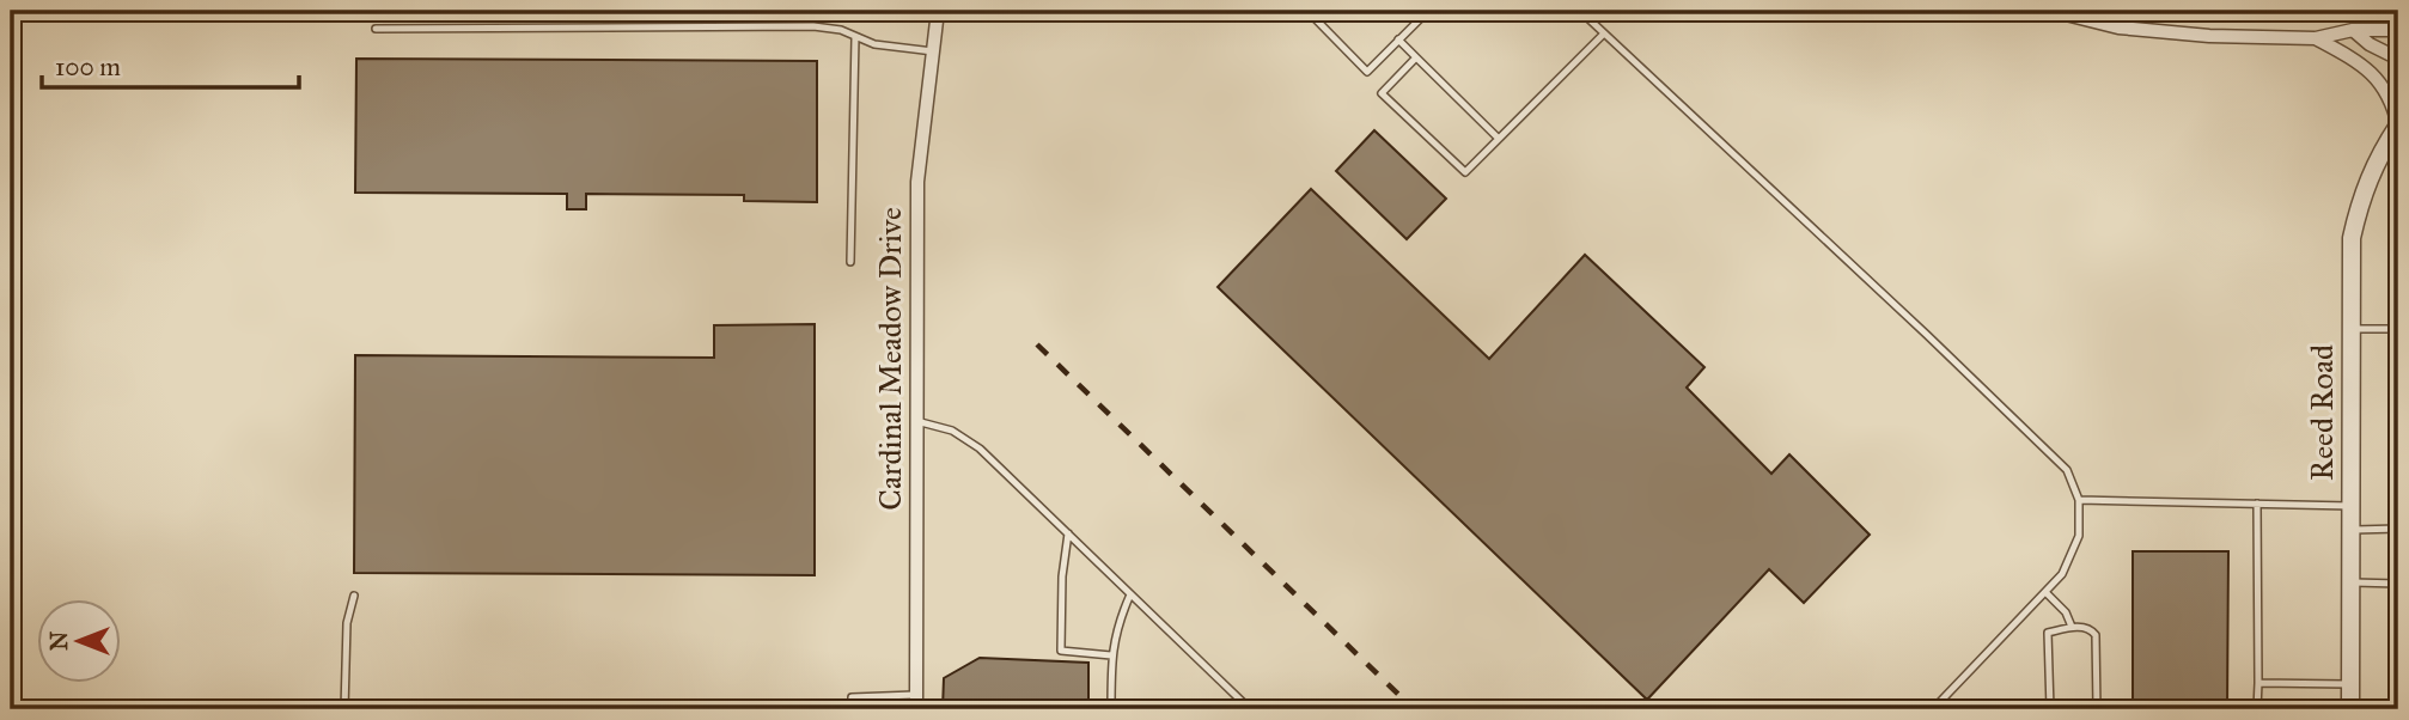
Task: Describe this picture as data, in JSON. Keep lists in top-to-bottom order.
{
  "streets": {
    "street": ["Cardinal Meadow Drive", "Reed Road"]
  },
  "scale_bar": "100 m",
  "north": "left"
}
